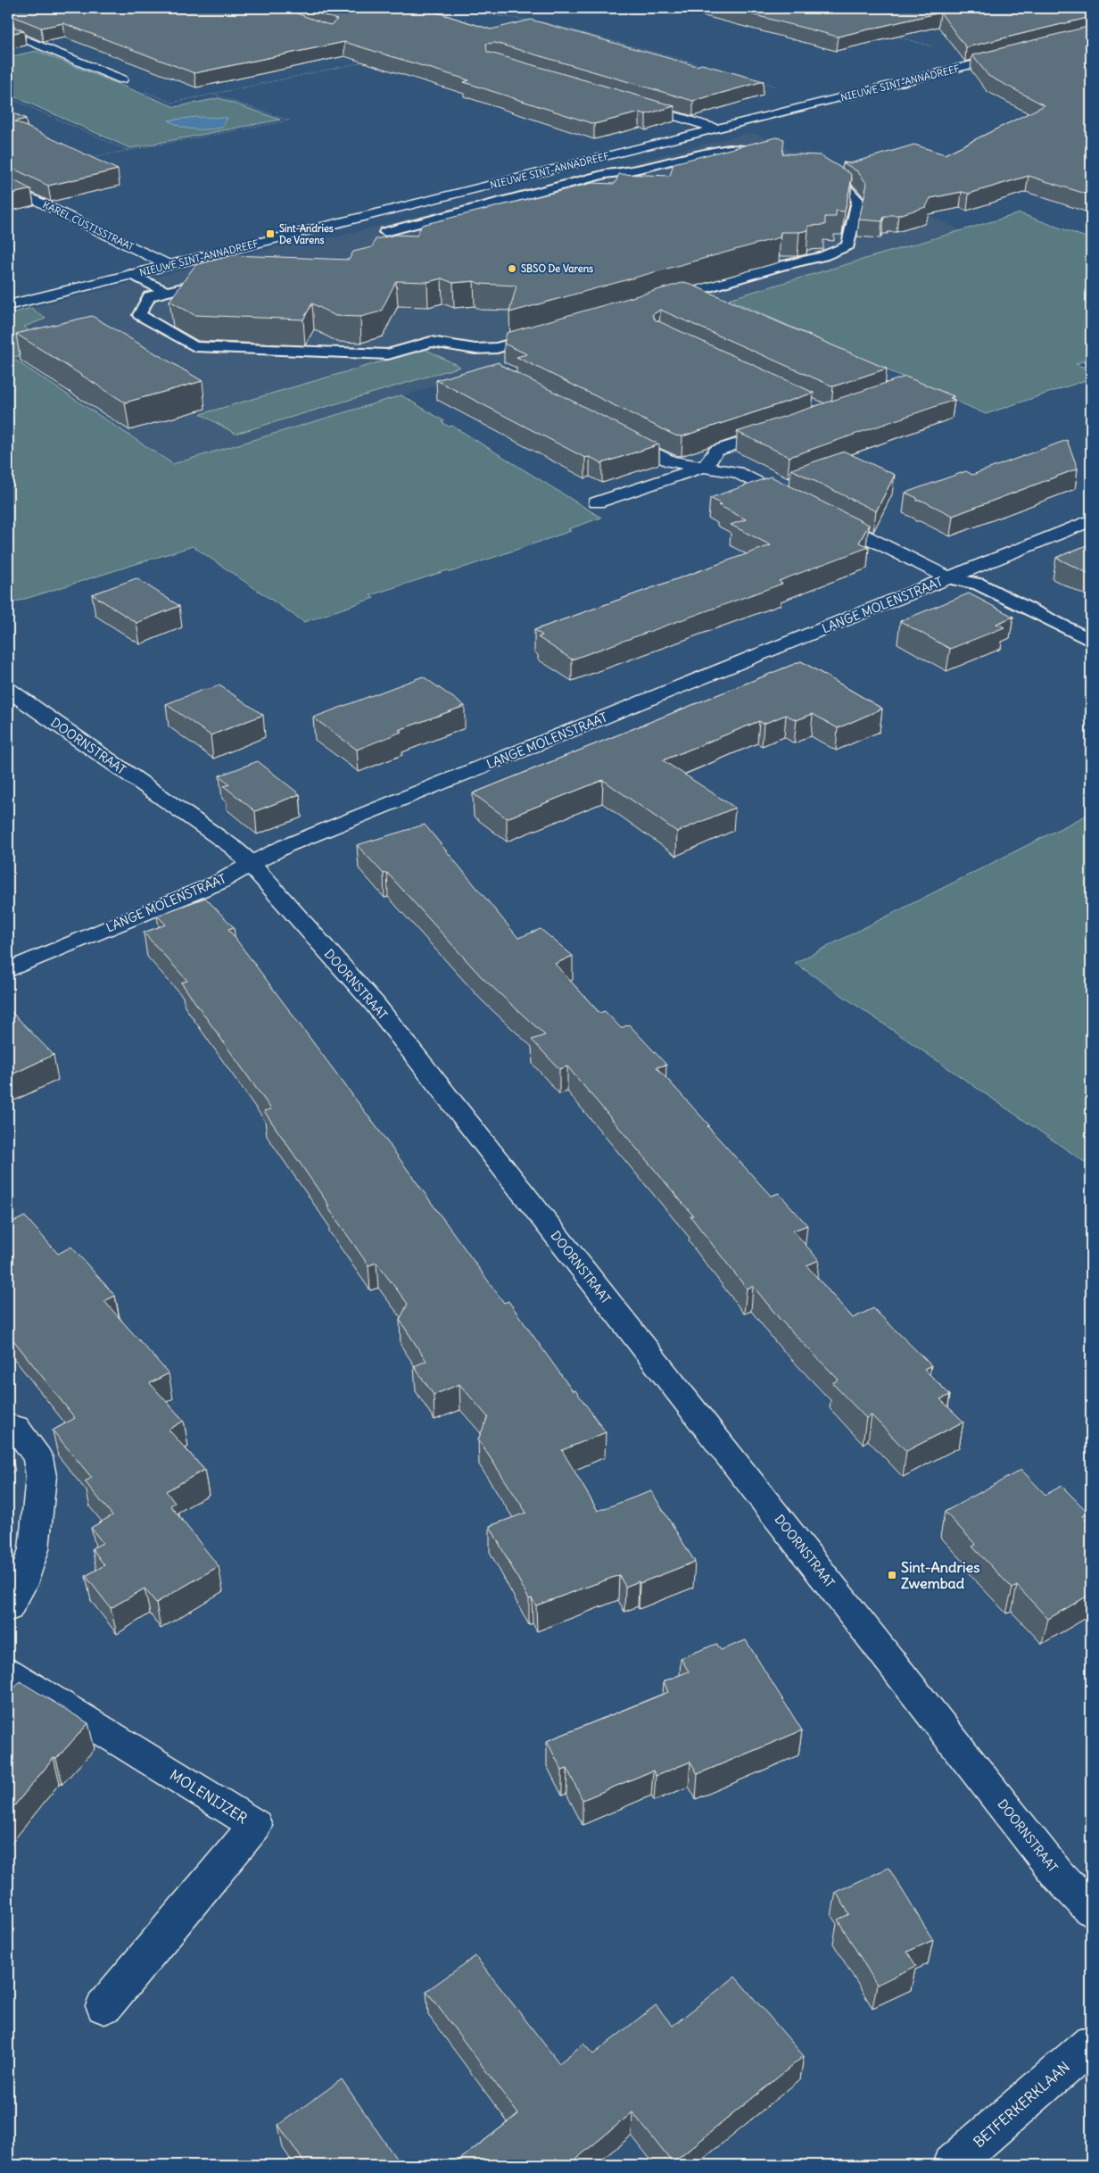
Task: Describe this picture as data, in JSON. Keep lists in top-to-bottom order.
{
  "streets": {
    "street": [
      "NIEUWE SINT-ANNADREEF",
      "KAREL CUSTISSTRAAT",
      "LANGE MOLENSTRAAT",
      "DOORNSTRAAT",
      "MOLENIJZER",
      "BETFERKERKLAAN"
    ]
  },
  "crossings": [
    ["NIEUWE SINT-ANNADREEF", "KAREL CUSTISSTRAAT"],
    ["LANGE MOLENSTRAAT", "DOORNSTRAAT"]
  ],
  "places": {
    "transit": ["Sint-Andries De Varens", "Sint-Andries Zwembad"],
    "other": ["SBSO De Varens"]
  }
}
